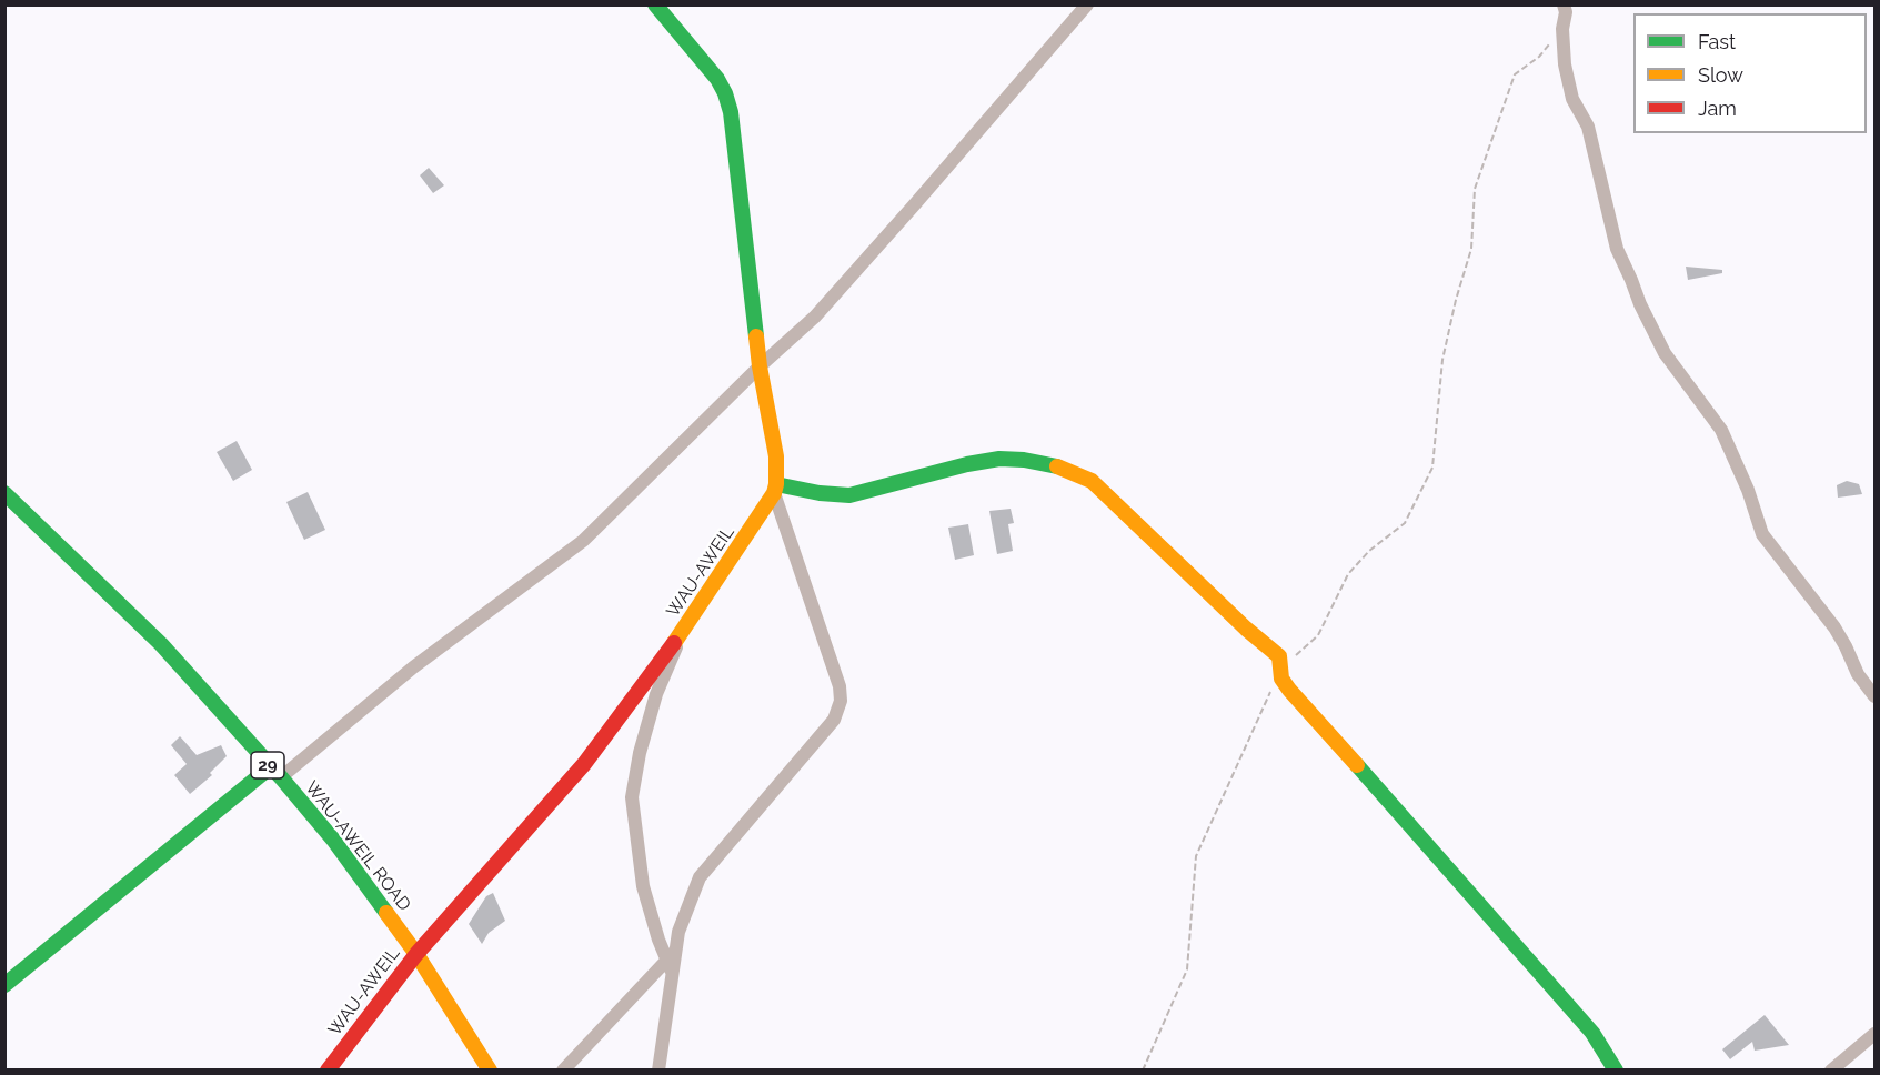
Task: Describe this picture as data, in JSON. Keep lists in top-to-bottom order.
{
  "streets": {
    "street": ["WAU-AWEIL", "29", "WAU-AWEIL ROAD"]
  },
  "crossings": [
    ["WAU-AWEIL", "WAU-AWEIL ROAD"]
  ],
  "legend": ["Fast", "Slow", "Jam"]
}
